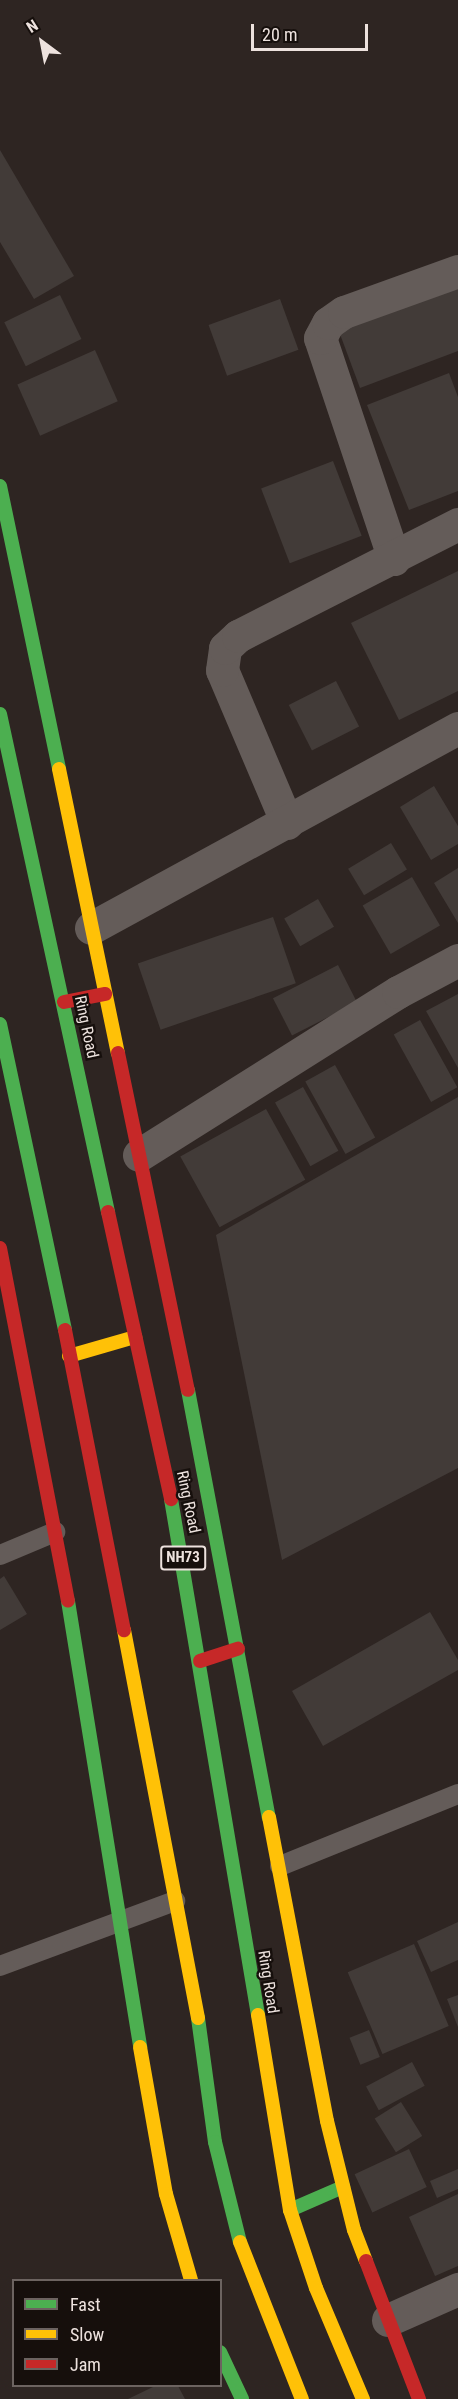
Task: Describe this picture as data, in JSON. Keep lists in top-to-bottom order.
{
  "streets": {
    "main road": ["Ring Road", "NH73"]
  },
  "legend": ["Fast", "Slow", "Jam"],
  "scale_bar": "20 m",
  "north": "top left"
}
